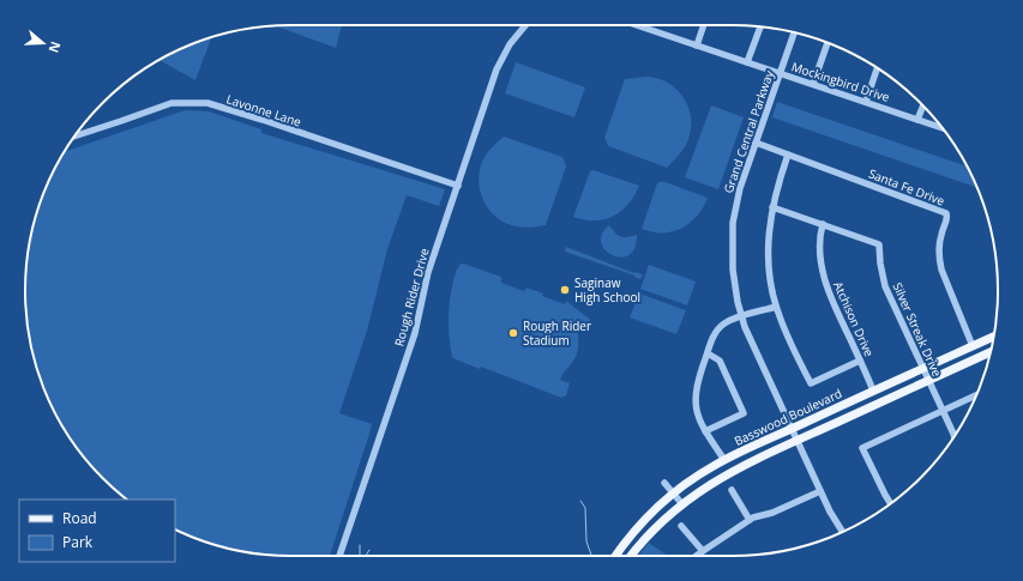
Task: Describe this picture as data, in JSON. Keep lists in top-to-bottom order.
{
  "streets": {
    "main road": ["Basswood Boulevard"],
    "street": [
      "Mockingbird Drive",
      "Lavonne Lane",
      "Grand Central Parkway",
      "Santa Fe Drive",
      "Rough Rider Drive",
      "Atchison Drive",
      "Silver Streak Drive"
    ]
  },
  "crossings": [
    ["Mockingbird Drive", "Grand Central Parkway"],
    ["Lavonne Lane", "Rough Rider Drive"],
    ["Grand Central Parkway", "Santa Fe Drive"],
    ["Grand Central Parkway", "Basswood Boulevard"],
    ["Santa Fe Drive", "Basswood Boulevard"],
    ["Atchison Drive", "Silver Streak Drive"],
    ["Atchison Drive", "Basswood Boulevard"],
    ["Silver Streak Drive", "Basswood Boulevard"]
  ],
  "places": ["Saginaw High School", "Rough Rider Stadium"],
  "legend": ["Road", "Park"],
  "north": "right"
}
